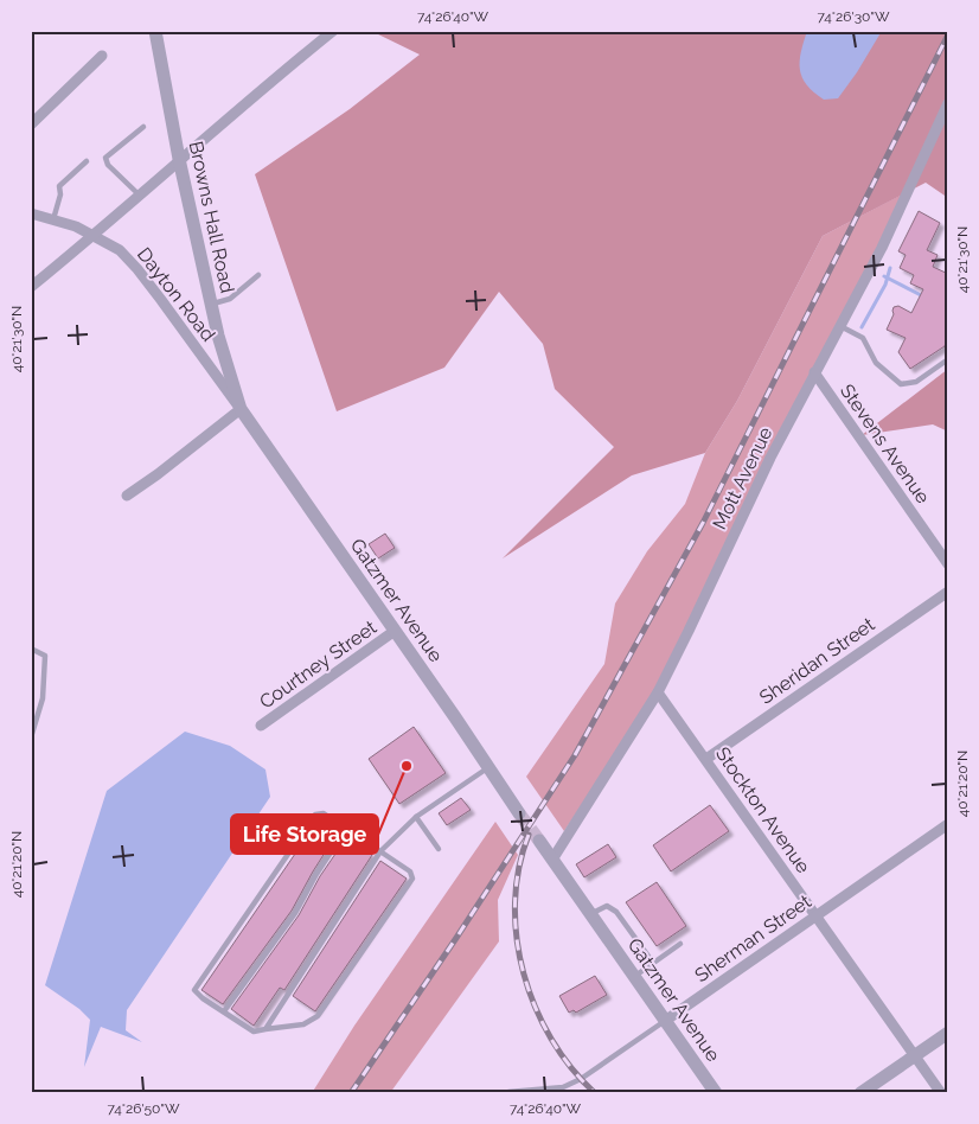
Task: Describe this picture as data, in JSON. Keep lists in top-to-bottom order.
{
  "streets": {
    "street": [
      "Browns Hall Road",
      "Dayton Road",
      "Stevens Avenue",
      "Mott Avenue",
      "Gatzmer Avenue",
      "Sheridan Street",
      "Courtney Street",
      "Stockton Avenue",
      "Sherman Street"
    ]
  },
  "crossings": [
    ["Browns Hall Road", "Dayton Road"],
    ["Browns Hall Road", "Gatzmer Avenue"],
    ["Dayton Road", "Gatzmer Avenue"],
    ["Stevens Avenue", "Mott Avenue"],
    ["Mott Avenue", "Gatzmer Avenue"],
    ["Mott Avenue", "Stockton Avenue"],
    ["Gatzmer Avenue", "Courtney Street"],
    ["Gatzmer Avenue", "Sherman Street"],
    ["Sheridan Street", "Stockton Avenue"],
    ["Stockton Avenue", "Sherman Street"]
  ],
  "places": ["Life Storage"],
  "coordinates": [
    "74°26'40\"W",
    "74°26'30\"W",
    "40°21'30\"N",
    "40°21'20\"N",
    "74°26'50\"W"
  ]
}
